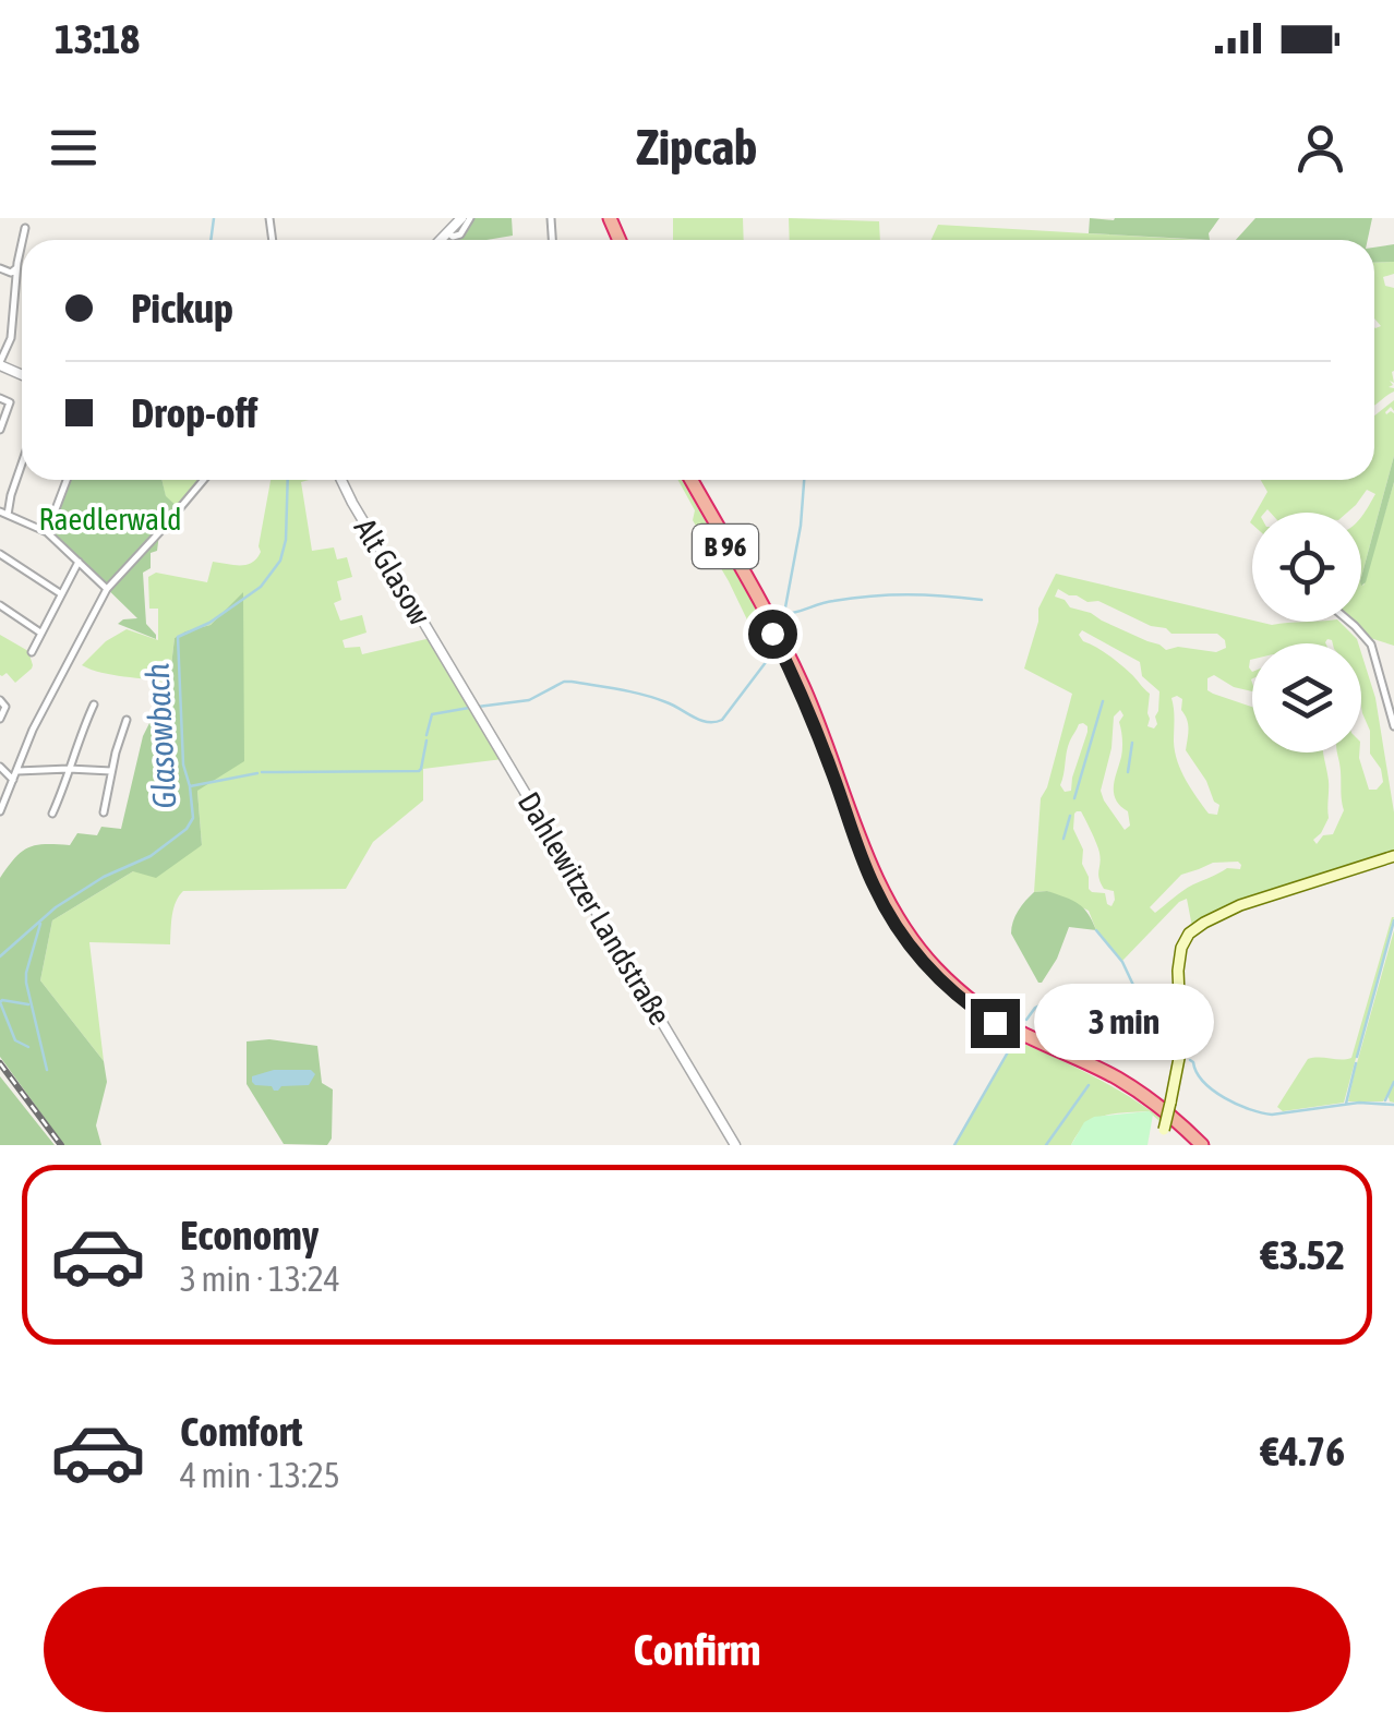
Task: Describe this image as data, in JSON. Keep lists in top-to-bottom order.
{
  "streets": {
    "highway": ["B 96"],
    "street": ["Alt Glasow", "Dahlewitzer Landstraße"]
  },
  "crossings": [
    ["Alt Glasow", "Dahlewitzer Landstraße"]
  ],
  "water": ["Glasowbach"],
  "parks": ["Raedlerwald"],
  "page": {
    "status": "13:18",
    "header": "Zipcab",
    "banner": ["Pickup", "Drop-off"],
    "bubble": "3 min",
    "list": [
      {
        "name": "Economy",
        "note": "3 min · 13:24",
        "value": "€3.52"
      },
      {
        "name": "Comfort",
        "note": "4 min · 13:25",
        "value": "€4.76"
      }
    ],
    "buttons": "Confirm"
  }
}
